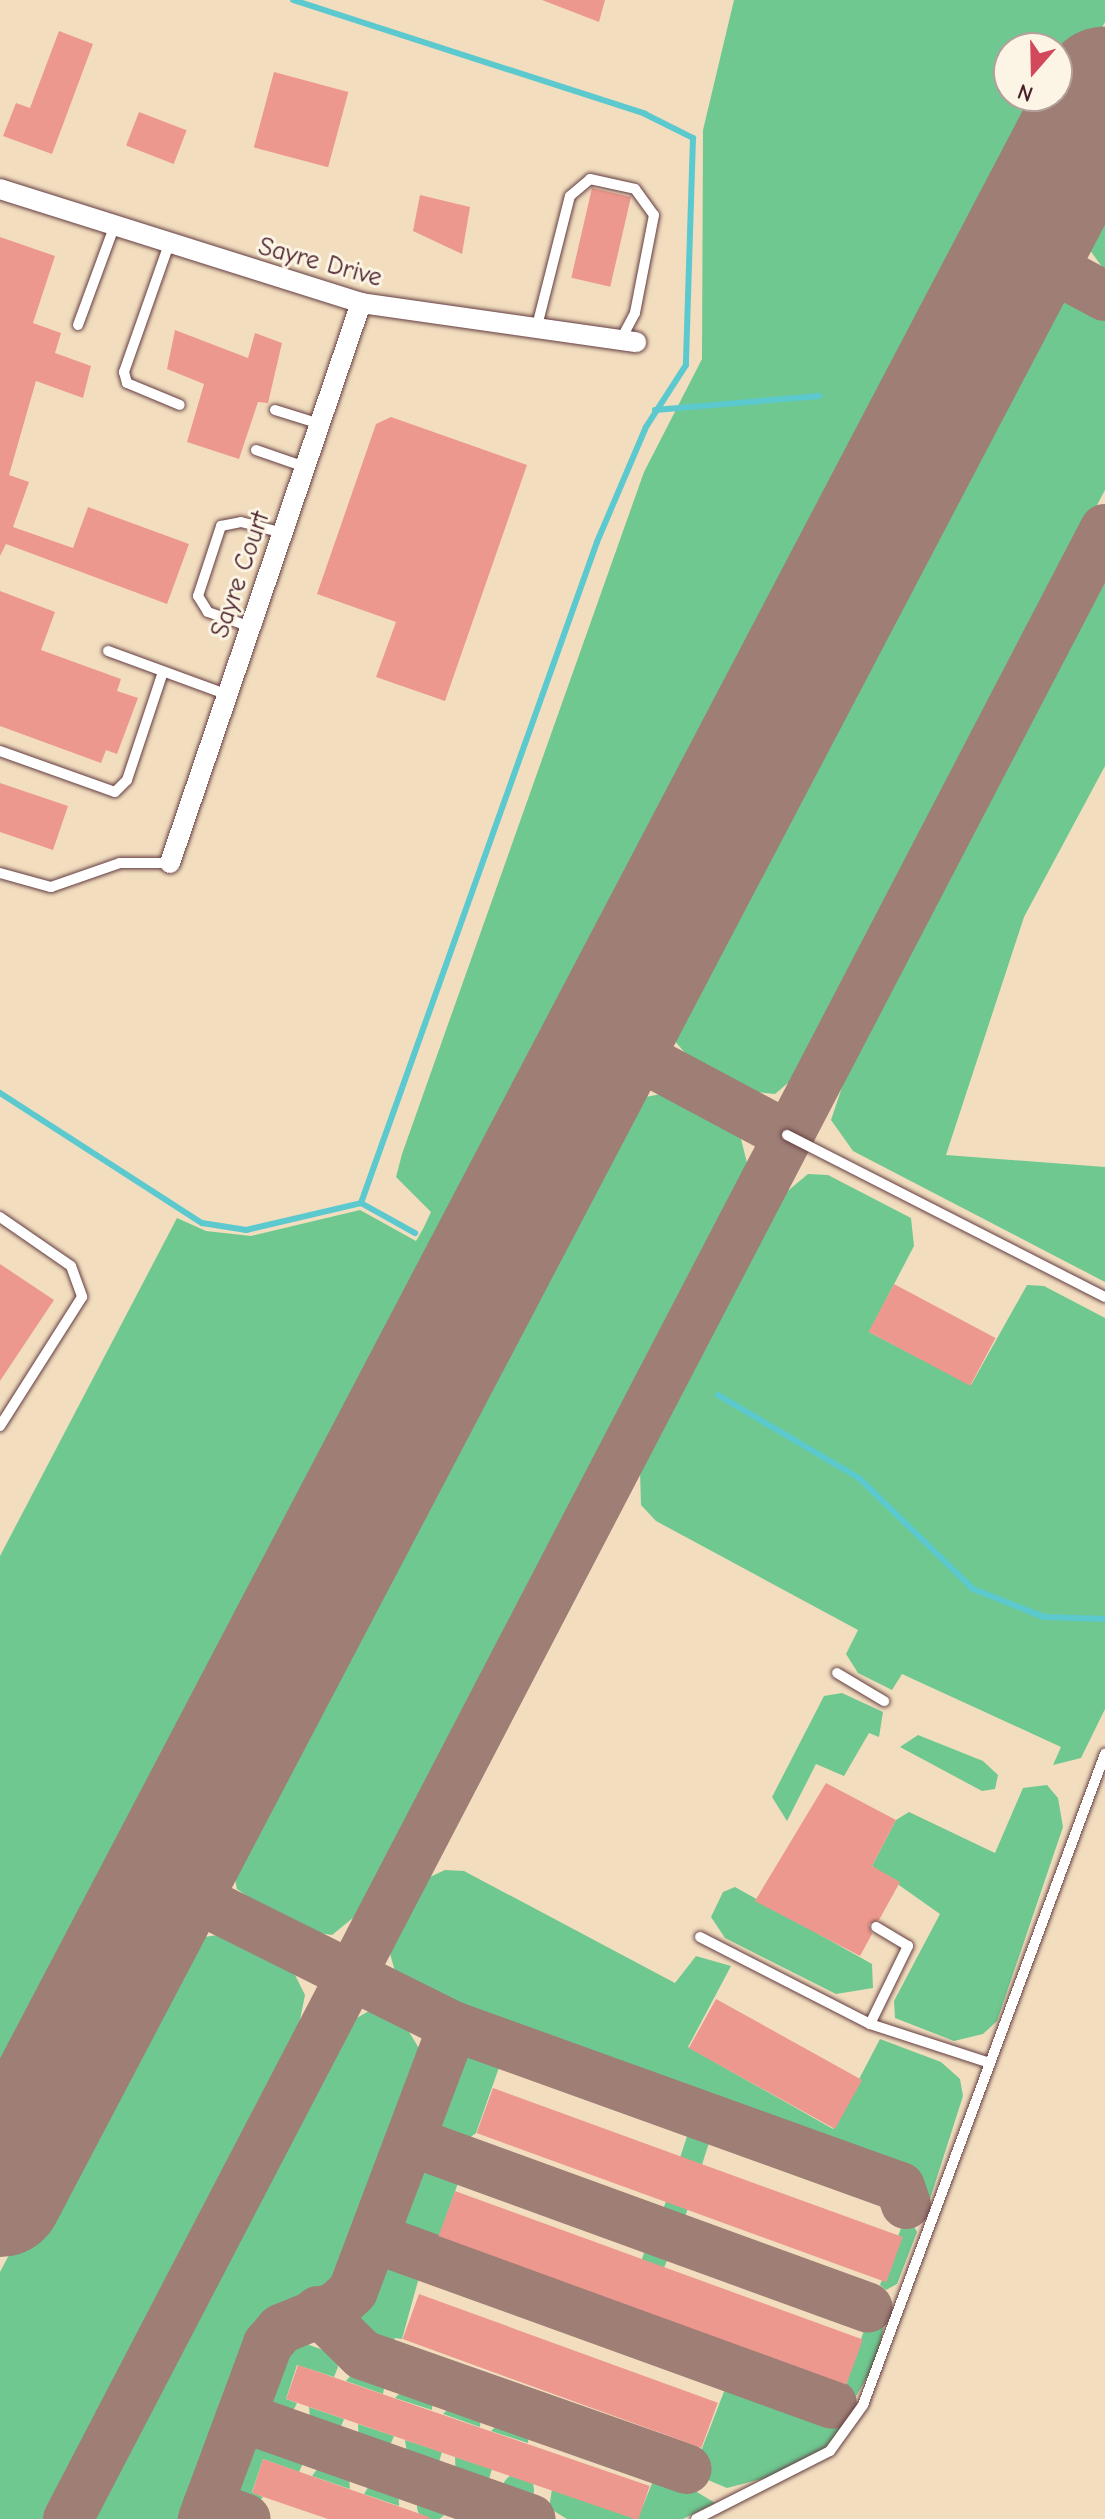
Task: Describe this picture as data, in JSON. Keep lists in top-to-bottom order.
{
  "streets": {
    "street": ["Sayre Drive", "Sayre Court"]
  },
  "crossings": [
    ["Sayre Drive", "Sayre Court"]
  ],
  "north": "bottom"
}
